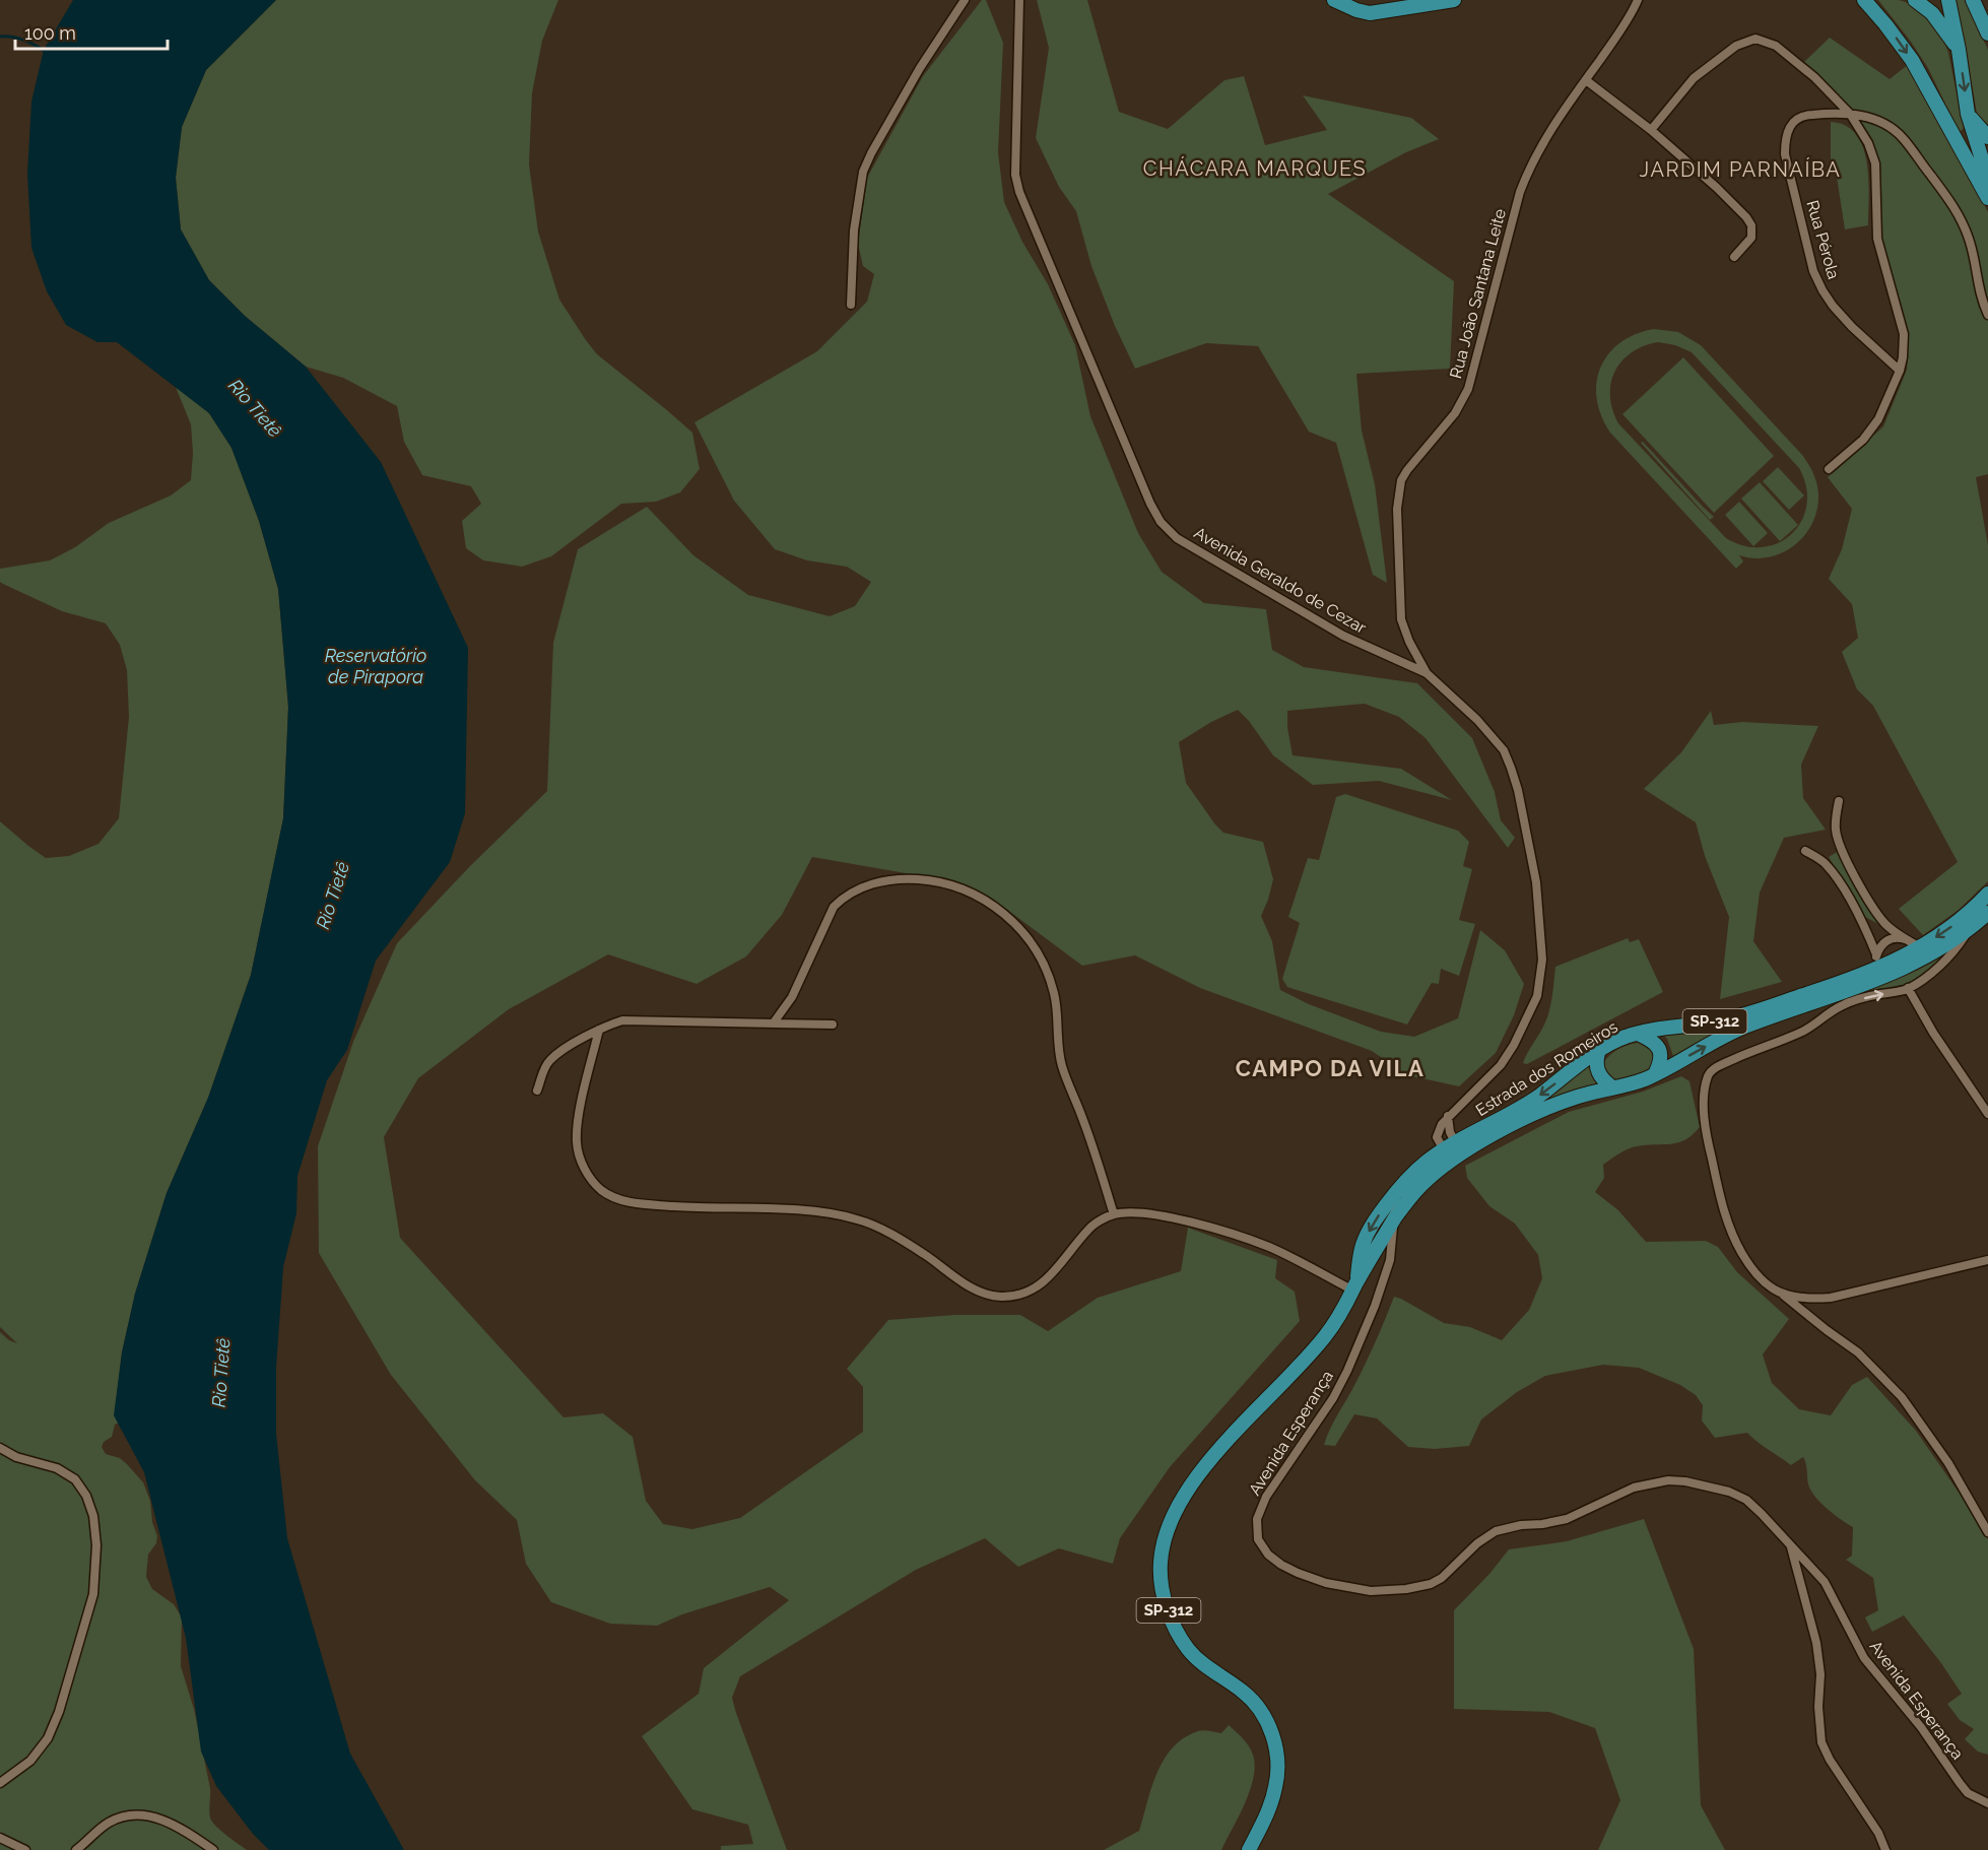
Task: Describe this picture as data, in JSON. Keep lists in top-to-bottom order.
{
  "streets": {
    "main road": ["SP-312", "Estrada dos Romeiros"],
    "street": [
      "Rua Pérola",
      "Rua João Santana Leite",
      "Avenida Geraldo de Cezar",
      "Avenida Esperança"
    ]
  },
  "crossings": [
    ["Rua João Santana Leite", "Avenida Geraldo de Cezar"],
    ["Estrada dos Romeiros", "Avenida Esperança"]
  ],
  "districts": ["CHÁCARA MARQUES", "JARDIM PARNAÍBA", "CAMPO DA VILA"],
  "water": ["Rio Tietê", "Reservatório de Pirapora"],
  "scale_bar": "100 m"
}
